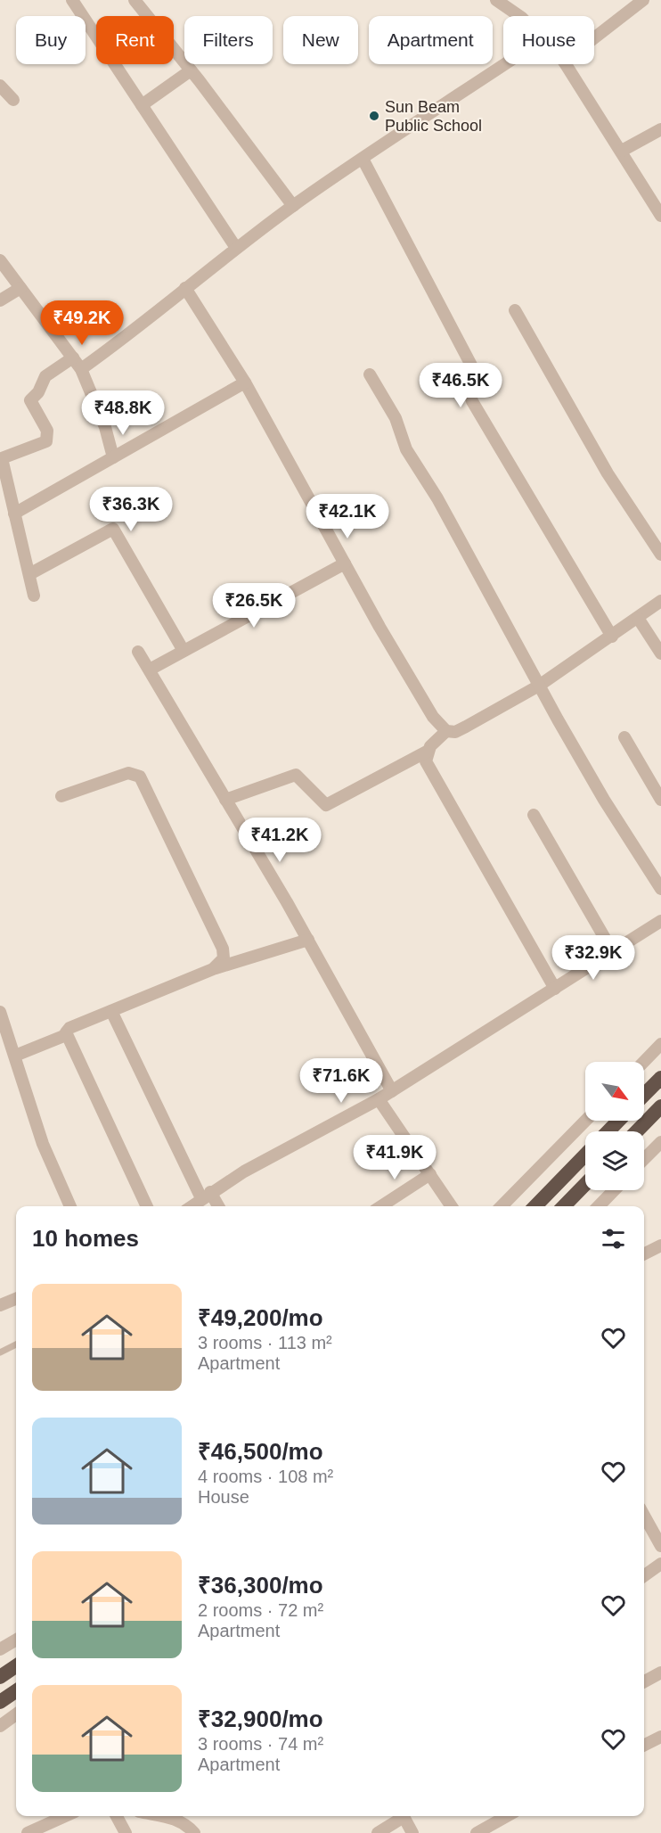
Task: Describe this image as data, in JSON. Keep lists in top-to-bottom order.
{
  "places": ["Sun Beam Public School"],
  "north": "bottom right",
  "page": {
    "chip": [
      "Buy",
      "Rent",
      "Filters",
      "New",
      "Apartment",
      "House"
    ],
    "price": [
      "₹49.2K",
      "₹46.5K",
      "₹48.8K",
      "₹36.3K",
      "₹42.1K",
      "₹26.5K",
      "₹41.2K",
      "₹32.9K",
      "₹71.6K",
      "₹41.9K"
    ],
    "heading": "10 homes",
    "list": [
      {
        "name": "₹49,200/mo",
        "note": "3 rooms · 113 m² · Apartment"
      },
      {
        "name": "₹46,500/mo",
        "note": "4 rooms · 108 m² · House"
      },
      {
        "name": "₹36,300/mo",
        "note": "2 rooms · 72 m² · Apartment"
      },
      {
        "name": "₹32,900/mo",
        "note": "3 rooms · 74 m² · Apartment"
      }
    ]
  }
}
